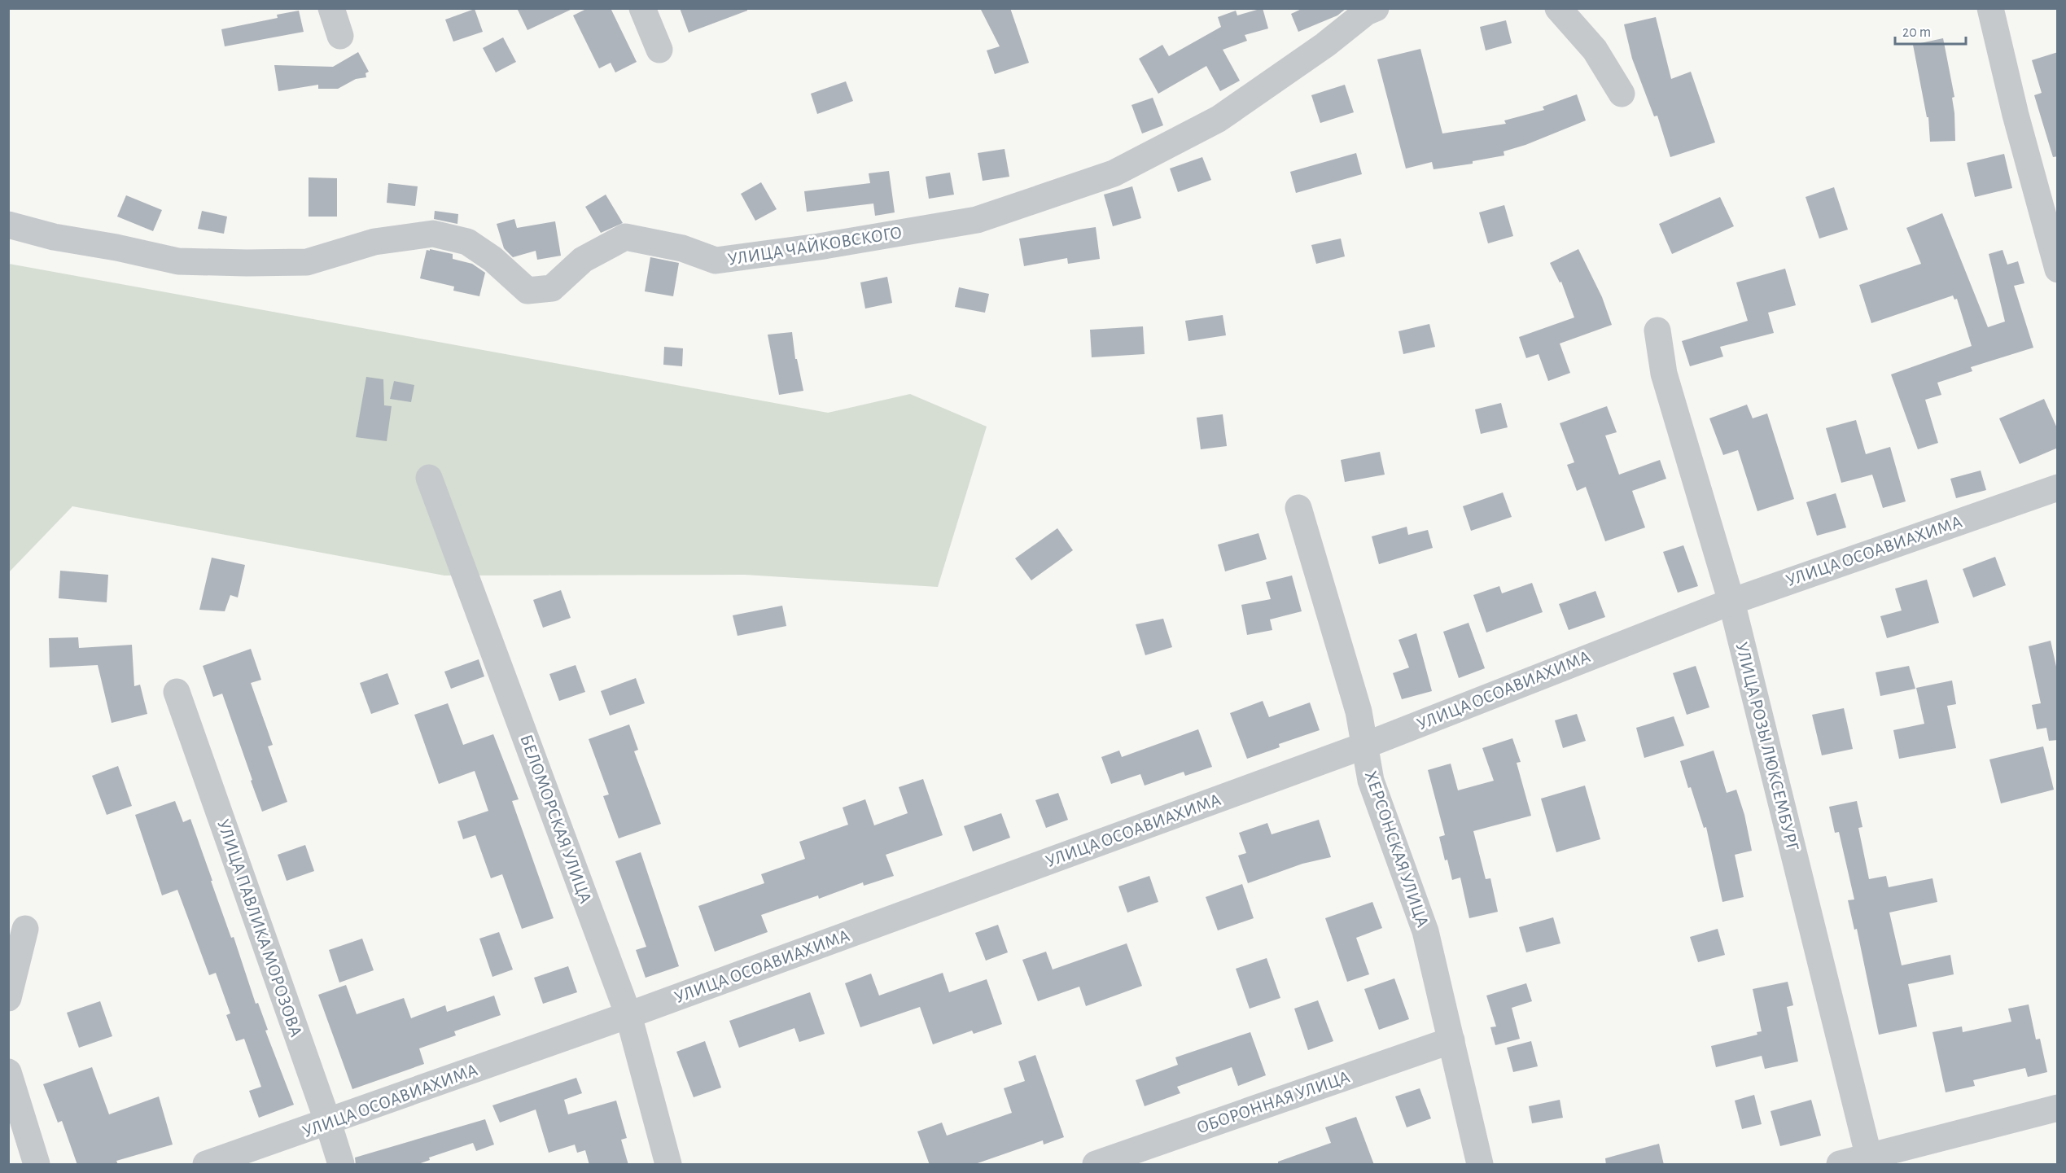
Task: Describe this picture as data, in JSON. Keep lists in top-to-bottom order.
{
  "streets": {
    "street": [
      "УЛИЦА ЧАЙКОВСКОГО",
      "УЛИЦА ОСОАВИАХИМА",
      "УЛИЦА РОЗЫ ЛЮКСЕМБУРГ",
      "БЕЛОМОРСКАЯ УЛИЦА",
      "ХЕРСОНСКАЯ УЛИЦА",
      "УЛИЦА ПАВЛИКА МОРОЗОВА",
      "ОБОРОННАЯ УЛИЦА"
    ]
  },
  "crossings": [
    ["УЛИЦА ОСОАВИАХИМА", "УЛИЦА РОЗЫ ЛЮКСЕМБУРГ"],
    ["УЛИЦА ОСОАВИАХИМА", "БЕЛОМОРСКАЯ УЛИЦА"],
    ["УЛИЦА ОСОАВИАХИМА", "ХЕРСОНСКАЯ УЛИЦА"],
    ["УЛИЦА ОСОАВИАХИМА", "УЛИЦА ПАВЛИКА МОРОЗОВА"],
    ["ХЕРСОНСКАЯ УЛИЦА", "ОБОРОННАЯ УЛИЦА"]
  ],
  "scale_bar": "20 m"
}
